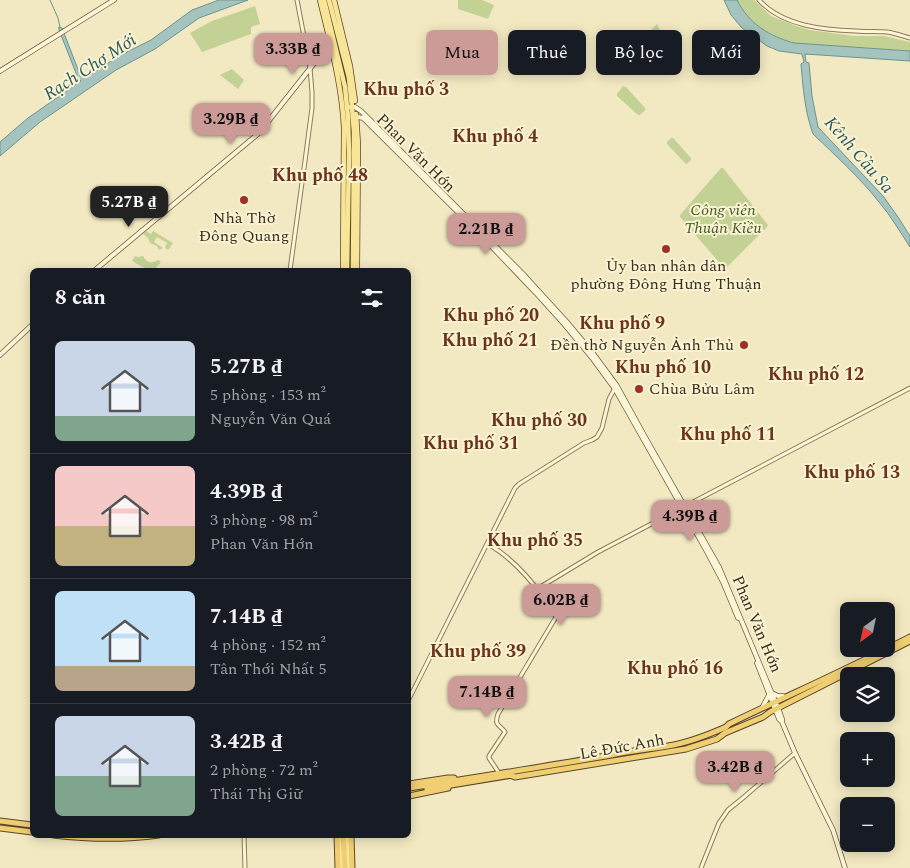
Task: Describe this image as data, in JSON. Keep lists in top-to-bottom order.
{
  "streets": {
    "highway": ["Lê Đức Anh"],
    "main road": ["Phan Văn Hớn"]
  },
  "crossings": [
    ["Phan Văn Hớn", "Lê Đức Anh"]
  ],
  "districts": [
    "Khu phố 3",
    "Khu phố 4",
    "Khu phố 48",
    "Khu phố 20",
    "Khu phố 9",
    "Khu phố 21",
    "Khu phố 10",
    "Khu phố 12",
    "Khu phố 30",
    "Khu phố 11",
    "Khu phố 31",
    "Khu phố 13",
    "Khu phố 35",
    "Khu phố 39",
    "Khu phố 16"
  ],
  "water": ["Rạch Chợ Mới", "Kênh Cầu Sa"],
  "parks": ["Công viên Thuận Kiều"],
  "places": [
    "Nhà Thờ Đông Quang",
    "Ủy ban nhân dân phường Đông Hưng Thuận",
    "Đền thờ Nguyễn Ảnh Thủ",
    "Chùa Bửu Lâm"
  ],
  "north": "bottom left",
  "page": {
    "chip": [
      "Mua",
      "Thuê",
      "Bộ lọc",
      "Mới"
    ],
    "price": [
      "3.33B ₫",
      "3.29B ₫",
      "5.27B ₫",
      "2.21B ₫",
      "4.39B ₫",
      "6.02B ₫",
      "7.14B ₫",
      "3.42B ₫"
    ],
    "heading": "8 căn",
    "list": [
      {
        "name": "5.27B ₫",
        "note": "5 phòng · 153 m² · Nguyễn Văn Quá"
      },
      {
        "name": "4.39B ₫",
        "note": "3 phòng · 98 m² · Phan Văn Hớn"
      },
      {
        "name": "7.14B ₫",
        "note": "4 phòng · 152 m² · Tân Thới Nhất 5"
      },
      {
        "name": "3.42B ₫",
        "note": "2 phòng · 72 m² · Thái Thị Giữ"
      }
    ],
    "map_buttons": ["+", "−"]
  }
}
